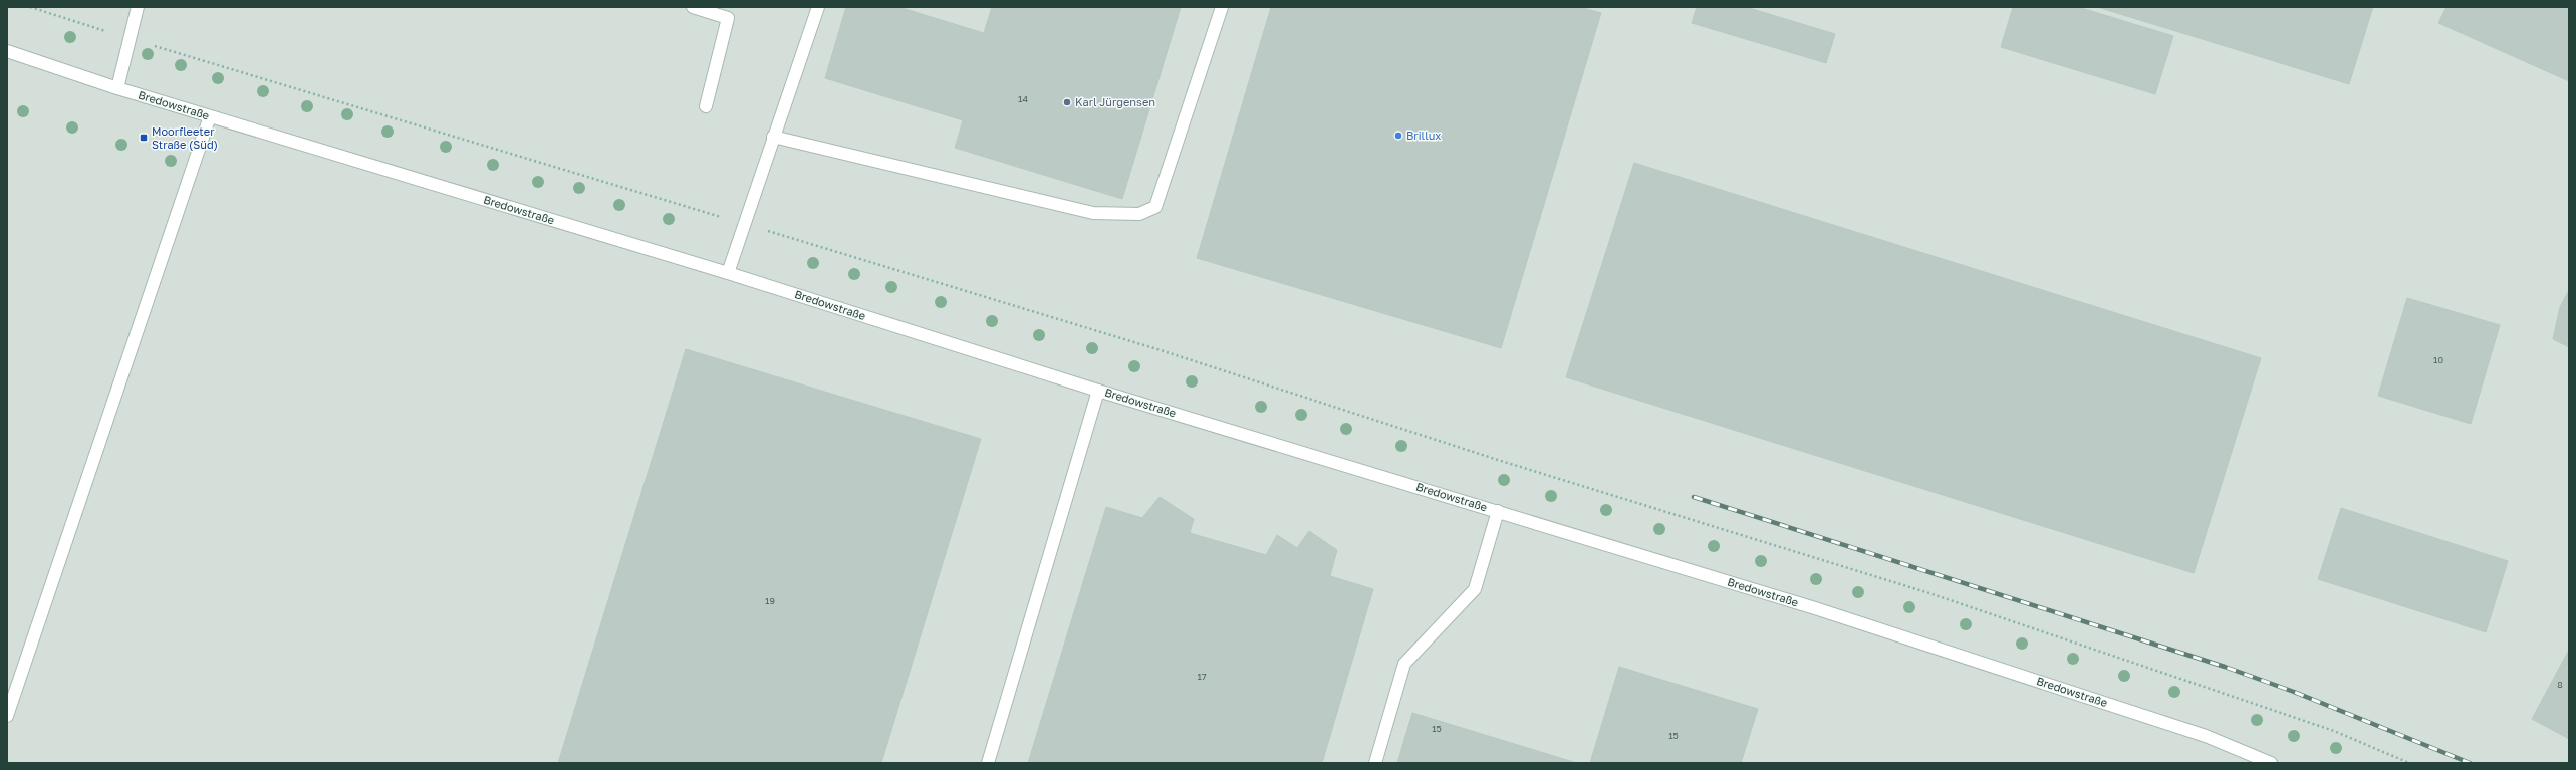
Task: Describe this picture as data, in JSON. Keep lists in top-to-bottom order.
{
  "streets": {
    "street": ["Bredowstraße"]
  },
  "places": {
    "other": ["Karl Jürgensen", "Brillux"],
    "transit": ["Moorfleeter Straße (Süd)"]
  },
  "house_numbers": [
    "14",
    "10",
    "19",
    "17",
    "8",
    "15",
    "15"
  ]
}
